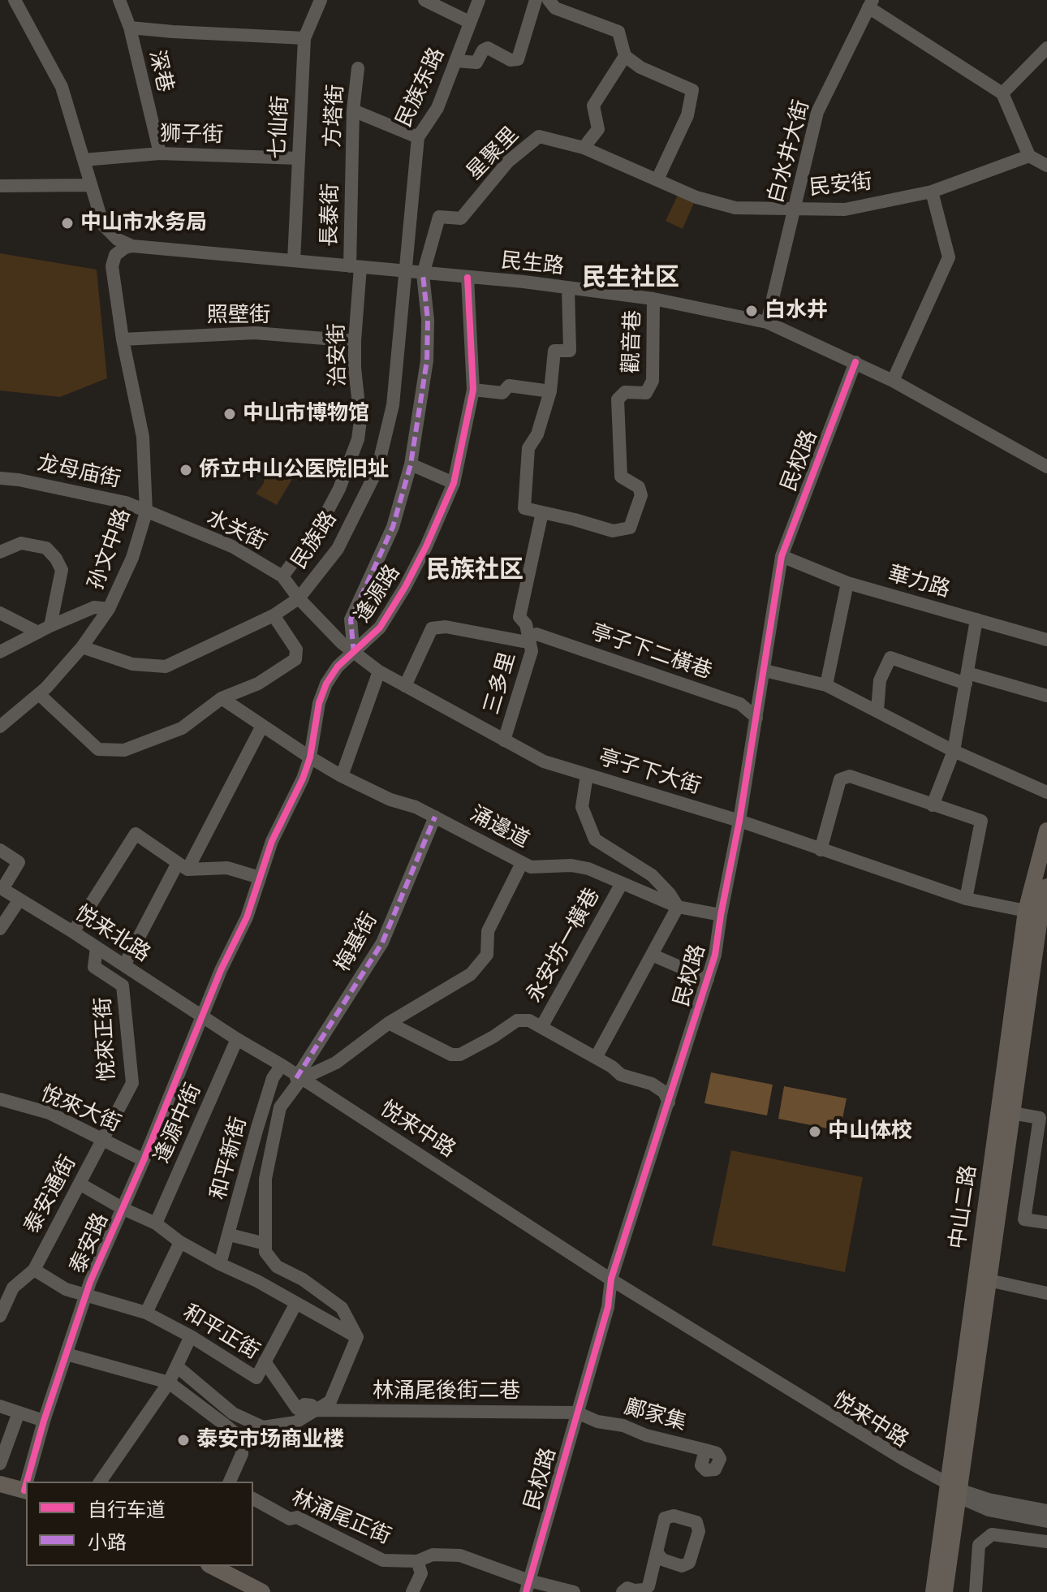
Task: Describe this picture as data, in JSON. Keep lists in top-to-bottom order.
{
  "streets": {
    "main road": ["中山二路"],
    "street": [
      "深巷",
      "民族东路",
      "方塔街",
      "七仙街",
      "狮子街",
      "白水井大街",
      "星聚里",
      "民安街",
      "長泰街",
      "民生路",
      "照壁街",
      "觀音巷",
      "治安街",
      "民权路",
      "龙母庙街",
      "水关街",
      "民族路",
      "孙文中路",
      "華力路",
      "逢源路",
      "亭子下二橫巷",
      "三多里",
      "亭子下大街",
      "涌邊道",
      "悦来北路",
      "梅基街",
      "永安坊一橫巷",
      "悅來正街",
      "悅來大街",
      "逢源中街",
      "悦来中路",
      "和平新街",
      "泰安通街",
      "泰安路",
      "和平正街",
      "林涌尾後街二巷",
      "鄺家集",
      "林涌尾正街"
    ]
  },
  "crossings": [
    ["深巷", "狮子街"],
    ["民族东路", "民生路"],
    ["民族东路", "民族路"],
    ["方塔街", "長泰街"],
    ["七仙街", "狮子街"],
    ["七仙街", "民生路"],
    ["白水井大街", "民安街"],
    ["白水井大街", "民生路"],
    ["星聚里", "民安街"],
    ["星聚里", "民生路"],
    ["長泰街", "民生路"],
    ["長泰街", "治安街"],
    ["民生路", "觀音巷"],
    ["民生路", "治安街"],
    ["民生路", "民权路"],
    ["民生路", "民族路"],
    ["民生路", "孙文中路"],
    ["民生路", "逢源路"],
    ["照壁街", "治安街"],
    ["照壁街", "孙文中路"],
    ["觀音巷", "三多里"],
    ["治安街", "水关街"],
    ["民权路", "華力路"],
    ["民权路", "亭子下二橫巷"],
    ["民权路", "亭子下大街"],
    ["民权路", "涌邊道"],
    ["民权路", "悦来中路"],
    ["民权路", "林涌尾後街二巷"],
    ["民权路", "鄺家集"],
    ["民权路", "林涌尾正街"],
    ["龙母庙街", "水关街"],
    ["龙母庙街", "孙文中路"],
    ["水关街", "民族路"],
    ["水关街", "孙文中路"],
    ["水关街", "亭子下大街"],
    ["民族路", "孙文中路"],
    ["民族路", "亭子下大街"],
    ["逢源路", "亭子下大街"],
    ["逢源路", "涌邊道"],
    ["逢源路", "悦来北路"],
    ["逢源路", "悦来中路"],
    ["逢源路", "泰安路"],
    ["亭子下二橫巷", "三多里"],
    ["亭子下二橫巷", "亭子下大街"],
    ["三多里", "亭子下大街"],
    ["亭子下大街", "中山二路"],
    ["涌邊道", "梅基街"],
    ["涌邊道", "永安坊一橫巷"],
    ["悦来北路", "悅來正街"],
    ["悦来北路", "悦来中路"],
    ["悦来北路", "泰安路"],
    ["梅基街", "悦来中路"],
    ["悅來正街", "悅來大街"],
    ["悅來正街", "泰安通街"],
    ["悅來大街", "泰安通街"],
    ["悅來大街", "泰安路"],
    ["逢源中街", "悦来中路"],
    ["悦来中路", "和平新街"],
    ["悦来中路", "中山二路"],
    ["悦来中路", "泰安路"],
    ["泰安通街", "和平正街"],
    ["泰安路", "和平正街"],
    ["林涌尾後街二巷", "鄺家集"]
  ],
  "districts": ["民生社区", "民族社区"],
  "places": [
    "中山市水务局",
    "白水井",
    "中山市博物馆",
    "侨立中山公医院旧址",
    "中山体校",
    "泰安市场商业楼"
  ],
  "legend": ["自行车道", "小路"]
}
